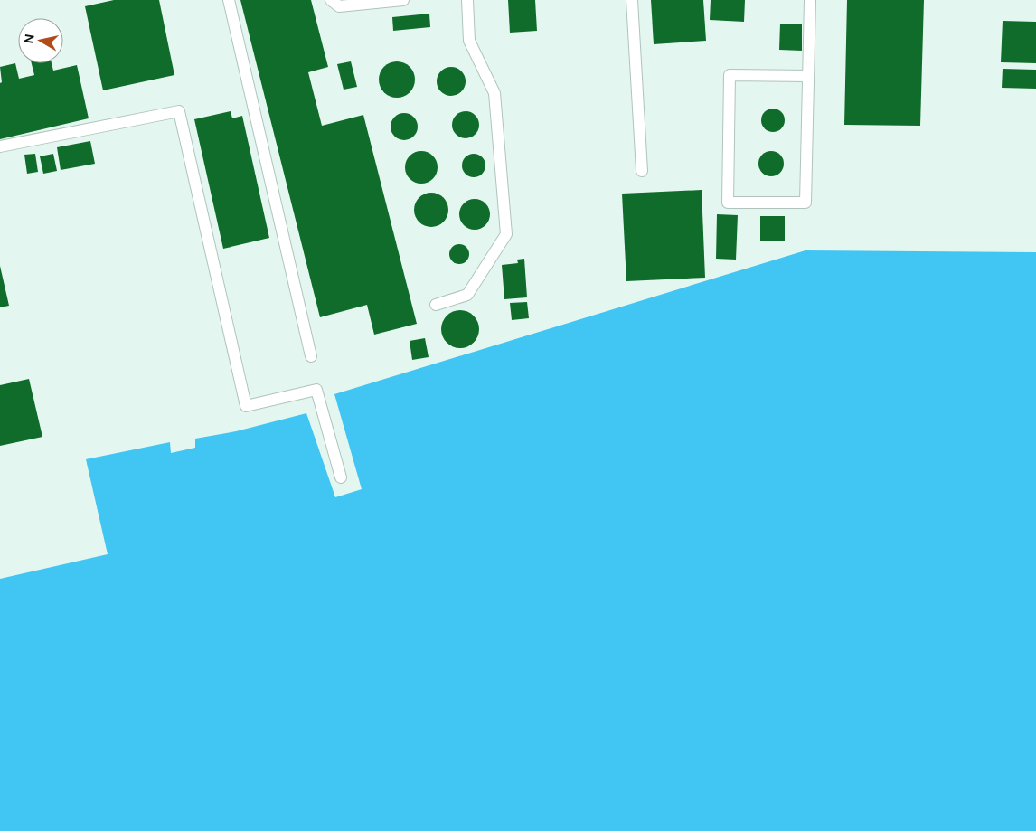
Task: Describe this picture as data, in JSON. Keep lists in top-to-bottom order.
{
  "north": "left"
}
